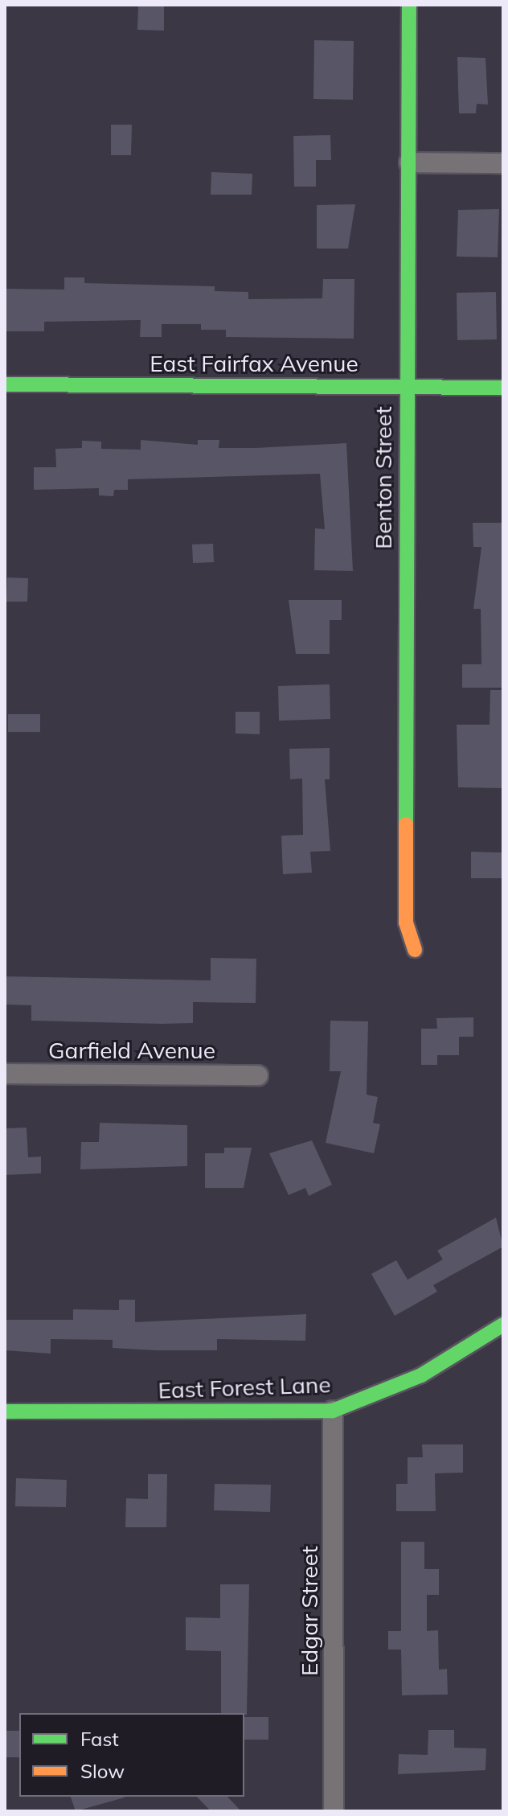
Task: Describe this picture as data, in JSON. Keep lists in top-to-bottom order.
{
  "streets": {
    "street": [
      "East Fairfax Avenue",
      "Benton Street",
      "Garfield Avenue",
      "East Forest Lane",
      "Edgar Street"
    ]
  },
  "crossings": [
    ["East Fairfax Avenue", "Benton Street"],
    ["East Forest Lane", "Edgar Street"]
  ],
  "legend": ["Fast", "Slow"]
}
